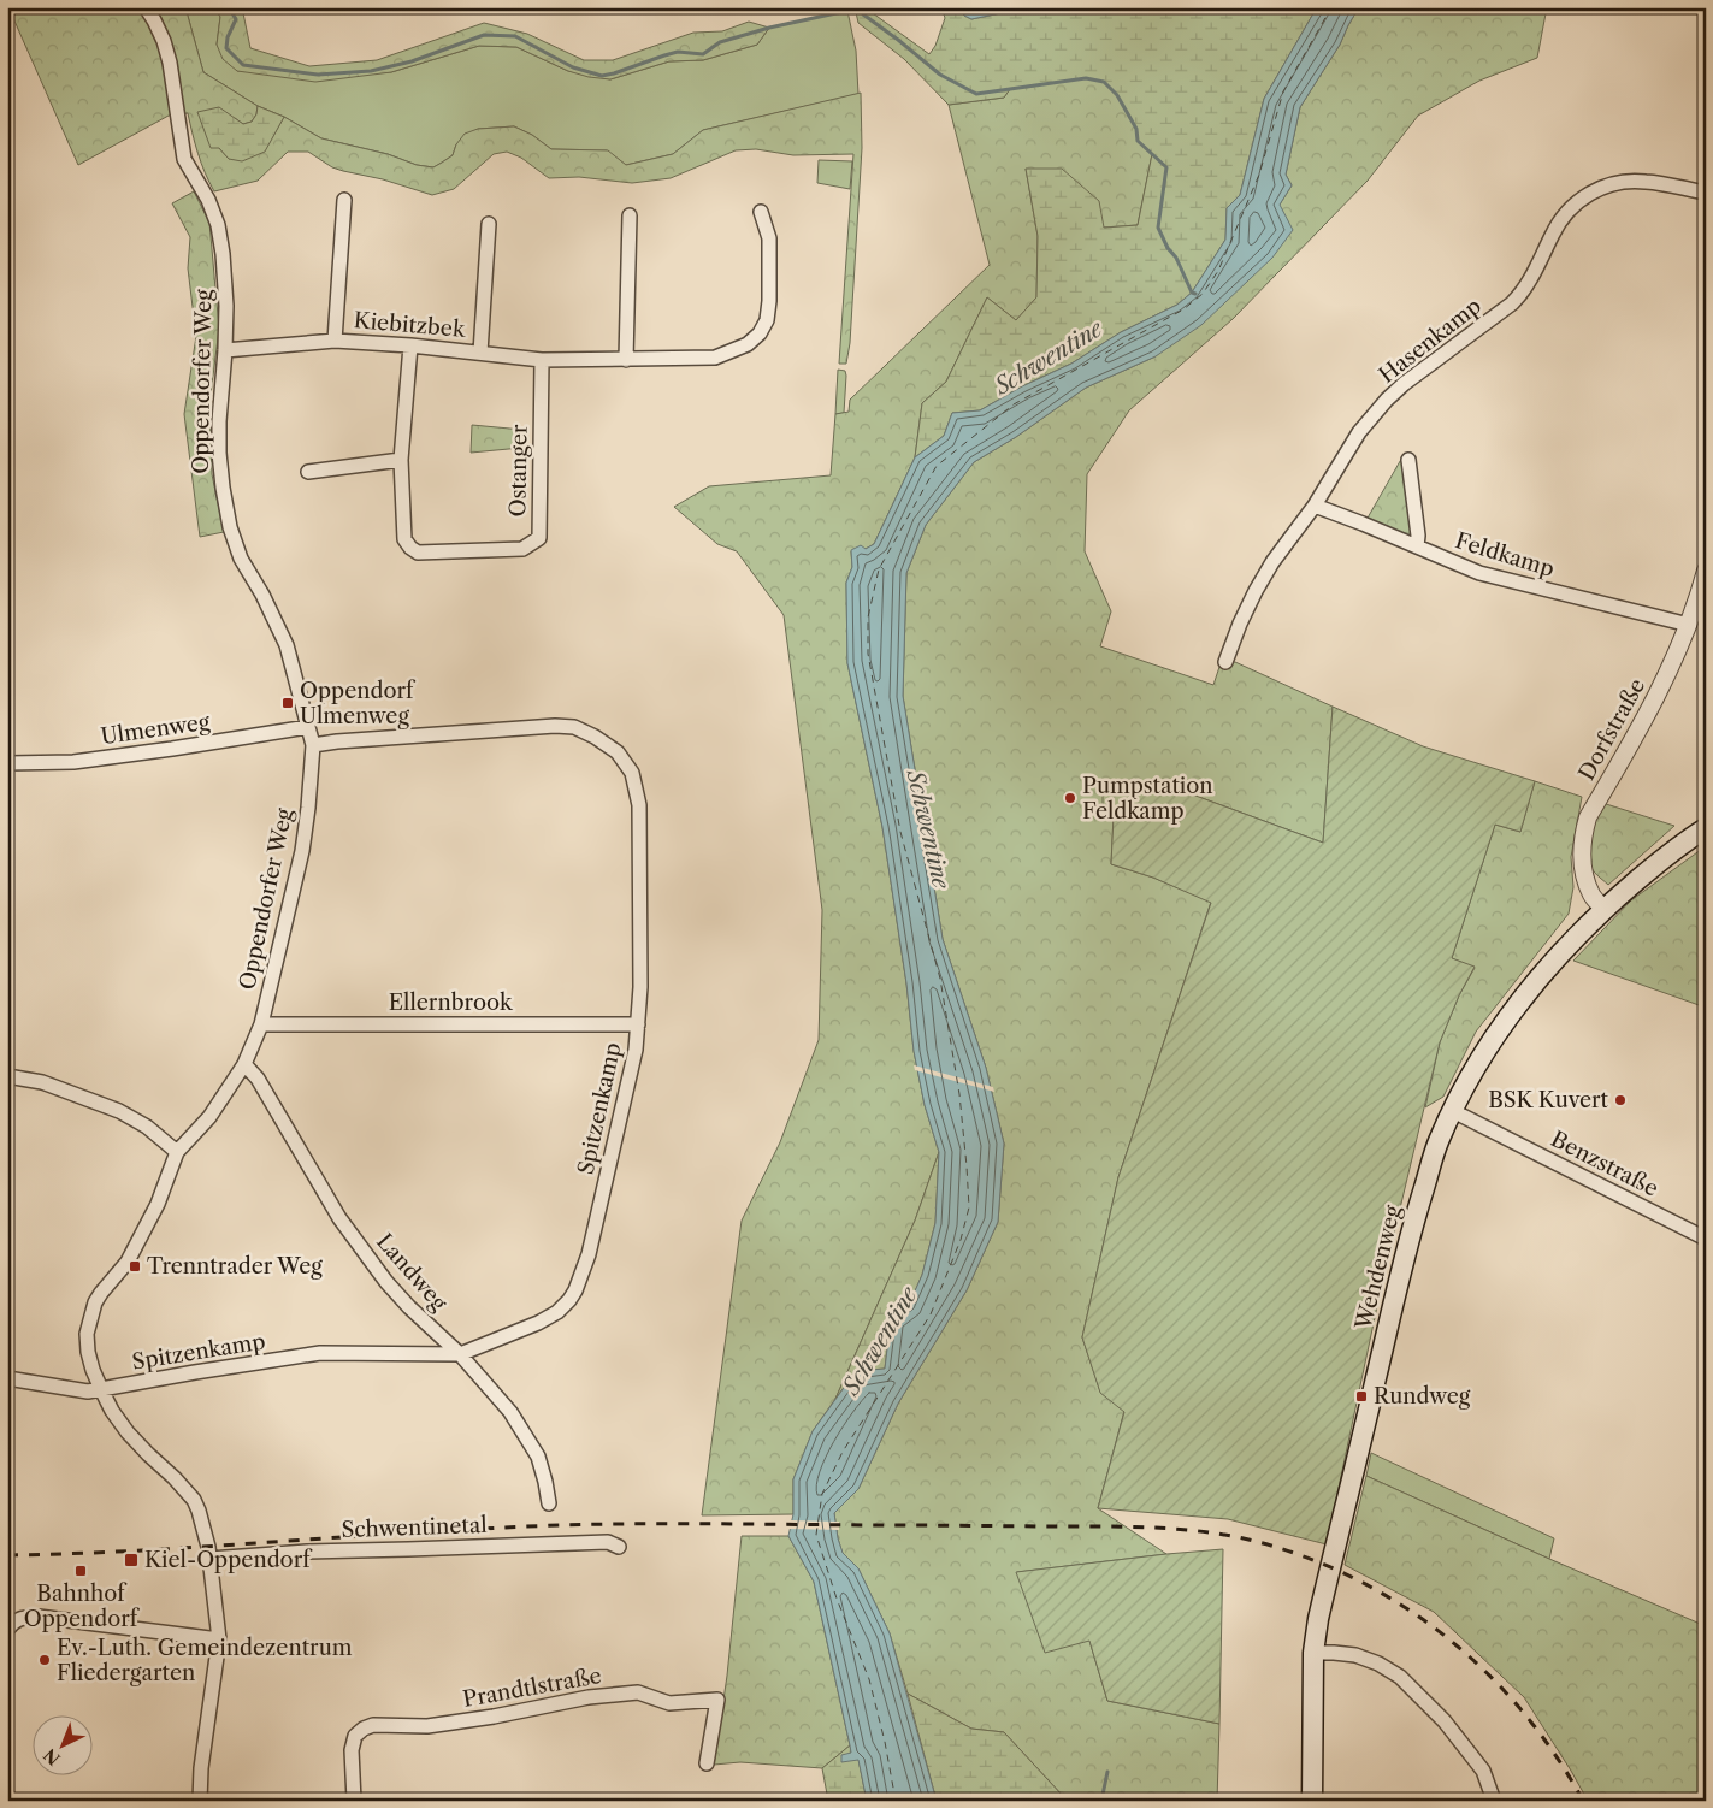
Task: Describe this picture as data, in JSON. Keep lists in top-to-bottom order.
{
  "streets": {
    "main road": ["Wehdenweg"],
    "street": [
      "Kiebitzbek",
      "Hasenkamp",
      "Oppendorfer Weg",
      "Ostanger",
      "Feldkamp",
      "Ulmenweg",
      "Dorfstraße",
      "Ellernbrook",
      "Spitzenkamp",
      "Benzstraße",
      "Landweg",
      "Schwentinetal",
      "Prandtlstraße"
    ]
  },
  "crossings": [
    ["Kiebitzbek", "Oppendorfer Weg"],
    ["Kiebitzbek", "Ostanger"],
    ["Hasenkamp", "Feldkamp"],
    ["Oppendorfer Weg", "Ulmenweg"],
    ["Oppendorfer Weg", "Ellernbrook"],
    ["Oppendorfer Weg", "Spitzenkamp"],
    ["Oppendorfer Weg", "Landweg"],
    ["Oppendorfer Weg", "Schwentinetal"],
    ["Feldkamp", "Dorfstraße"],
    ["Dorfstraße", "Wehdenweg"],
    ["Ellernbrook", "Spitzenkamp"],
    ["Spitzenkamp", "Landweg"],
    ["Benzstraße", "Wehdenweg"]
  ],
  "water": ["Schwentine"],
  "places": {
    "transit": [
      "Oppendorf Ulmenweg",
      "Trenntrader Weg",
      "Rundweg",
      "Kiel-Oppendorf",
      "Bahnhof Oppendorf"
    ],
    "other": ["Pumpstation Feldkamp", "BSK Kuvert", "Ev.-Luth. Gemeindezentrum Fliedergarten"]
  },
  "north": "bottom left"
}
